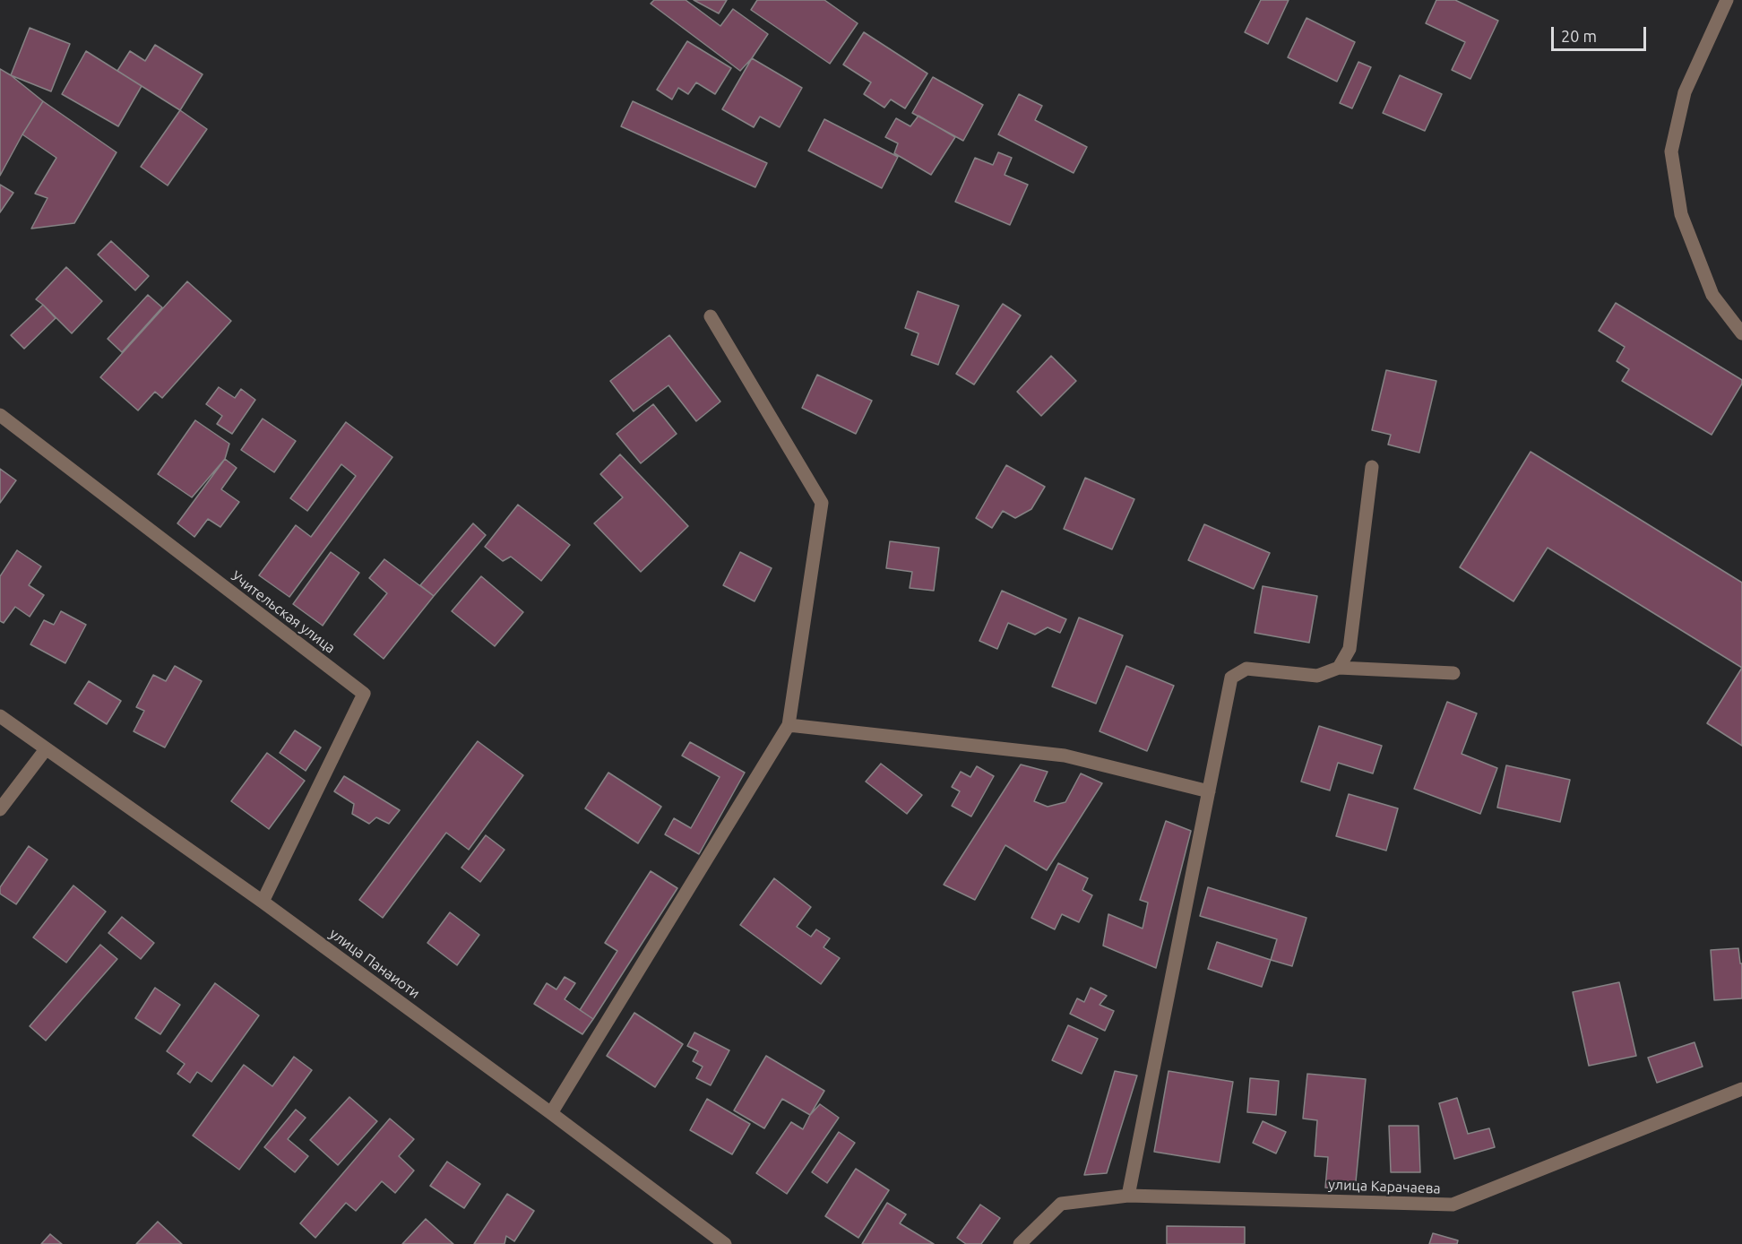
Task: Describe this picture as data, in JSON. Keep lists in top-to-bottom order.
{
  "streets": {
    "street": ["Учительская улица", "улица Панаиоти", "улица Карачаева"]
  },
  "crossings": [
    ["Учительская улица", "улица Панаиоти"]
  ],
  "scale_bar": "20 m"
}
